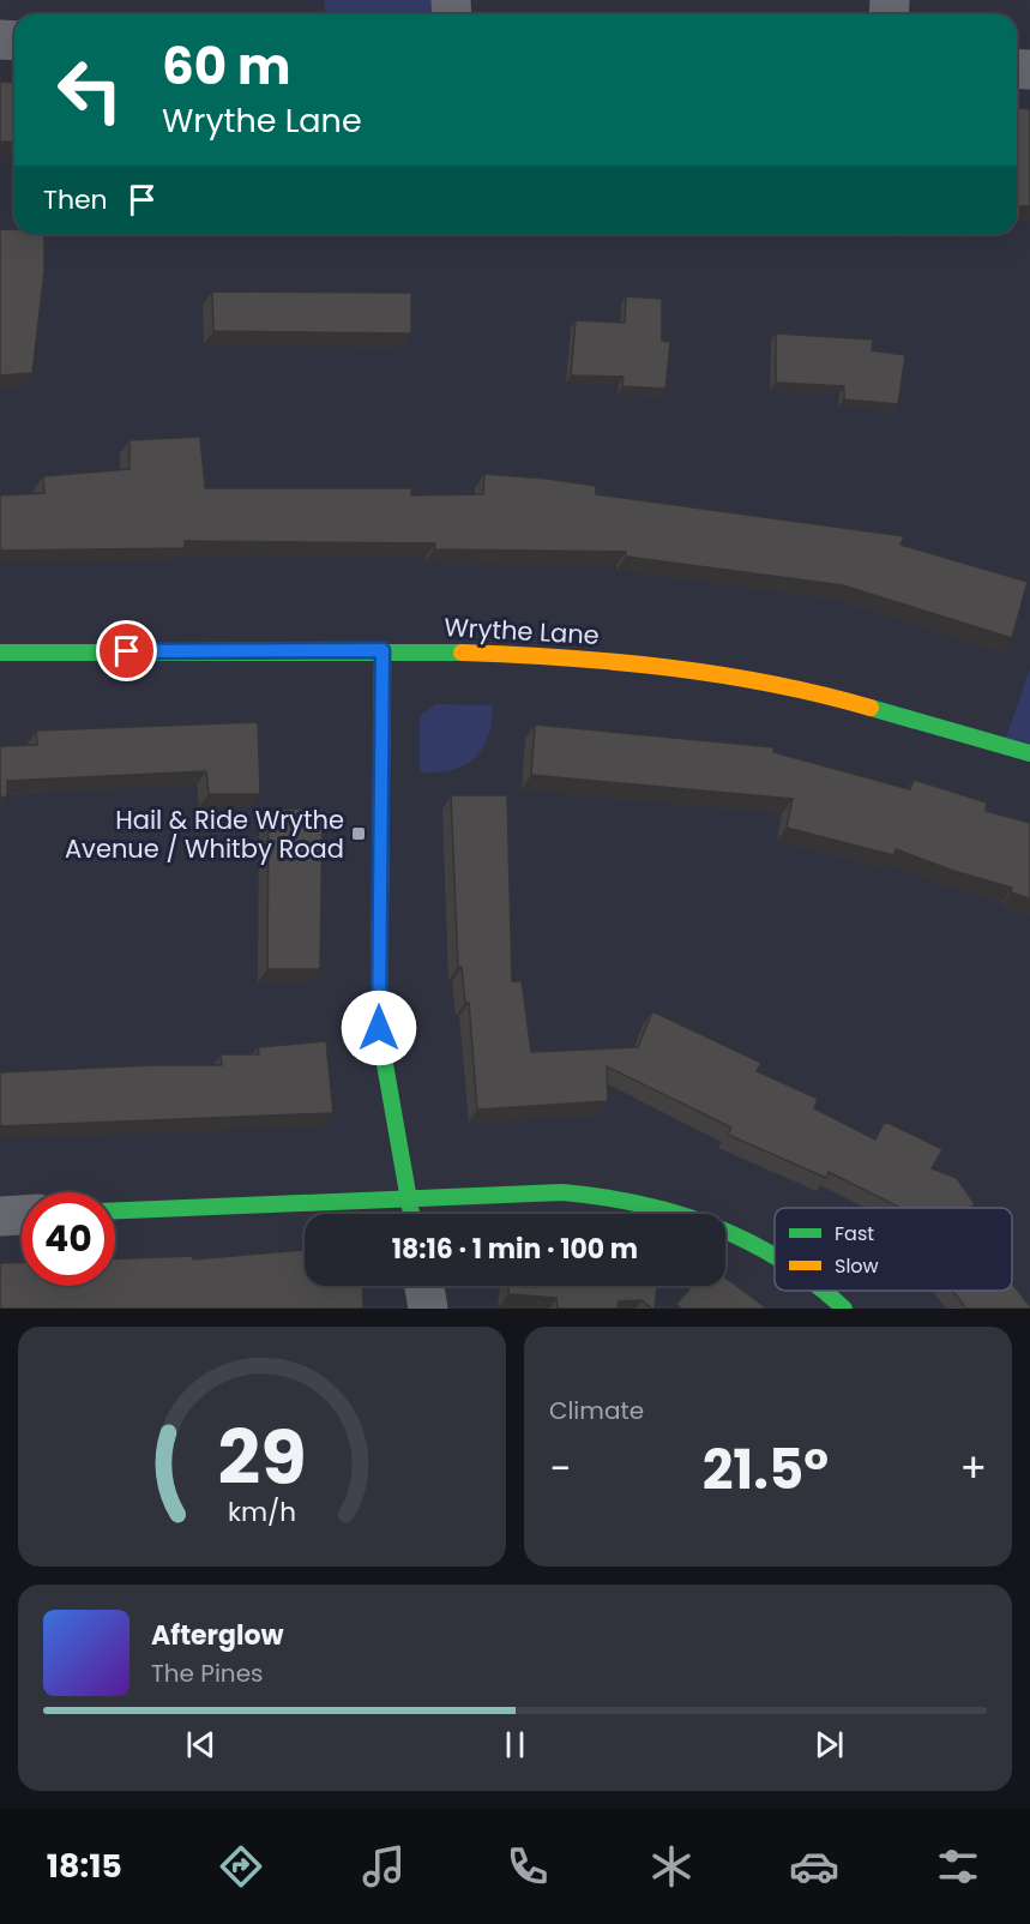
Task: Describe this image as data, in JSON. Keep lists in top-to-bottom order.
{
  "streets": {
    "street": ["Wrythe Lane"]
  },
  "places": {
    "transit": ["Hail & Ride Wrythe Avenue / Whitby Road"]
  },
  "legend": ["Fast", "Slow"],
  "page": {
    "turn": ["60 m", "Wrythe Lane"],
    "then": "Then",
    "limit": "40",
    "trip": "18:16 · 1 min · 100 m",
    "tile": "Climate",
    "heat": ["−", "21.5°", "+"],
    "song": ["Afterglow", "The Pines"],
    "tabs": "18:15",
    "gauge": ["29", "km/h"]
  }
}
